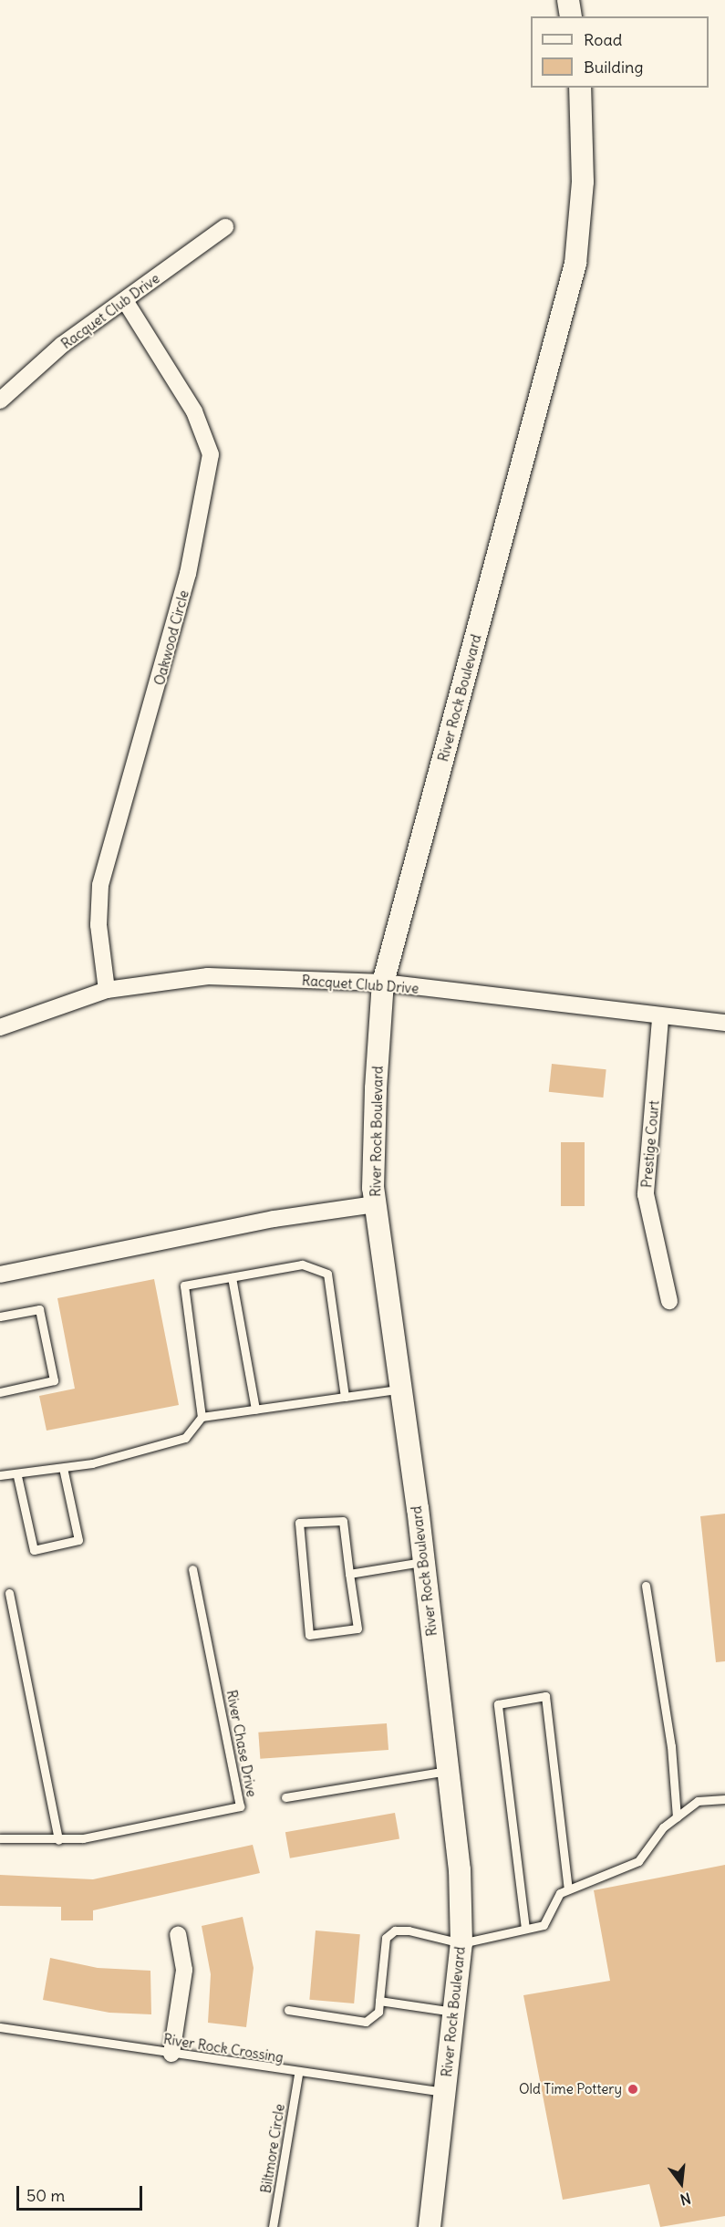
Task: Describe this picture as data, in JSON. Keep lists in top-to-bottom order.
{
  "streets": {
    "street": [
      "Racquet Club Drive",
      "Oakwood Circle",
      "River Rock Boulevard",
      "Prestige Court"
    ],
    "lane": ["River Chase Drive", "River Rock Crossing", "Biltmore Circle"]
  },
  "crossings": [
    ["Racquet Club Drive", "Oakwood Circle"],
    ["Racquet Club Drive", "River Rock Boulevard"],
    ["Racquet Club Drive", "Prestige Court"],
    ["River Rock Boulevard", "River Rock Crossing"],
    ["River Rock Crossing", "Biltmore Circle"]
  ],
  "places": ["Old Time Pottery"],
  "legend": ["Road", "Building"],
  "scale_bar": "50 m",
  "north": "bottom"
}
